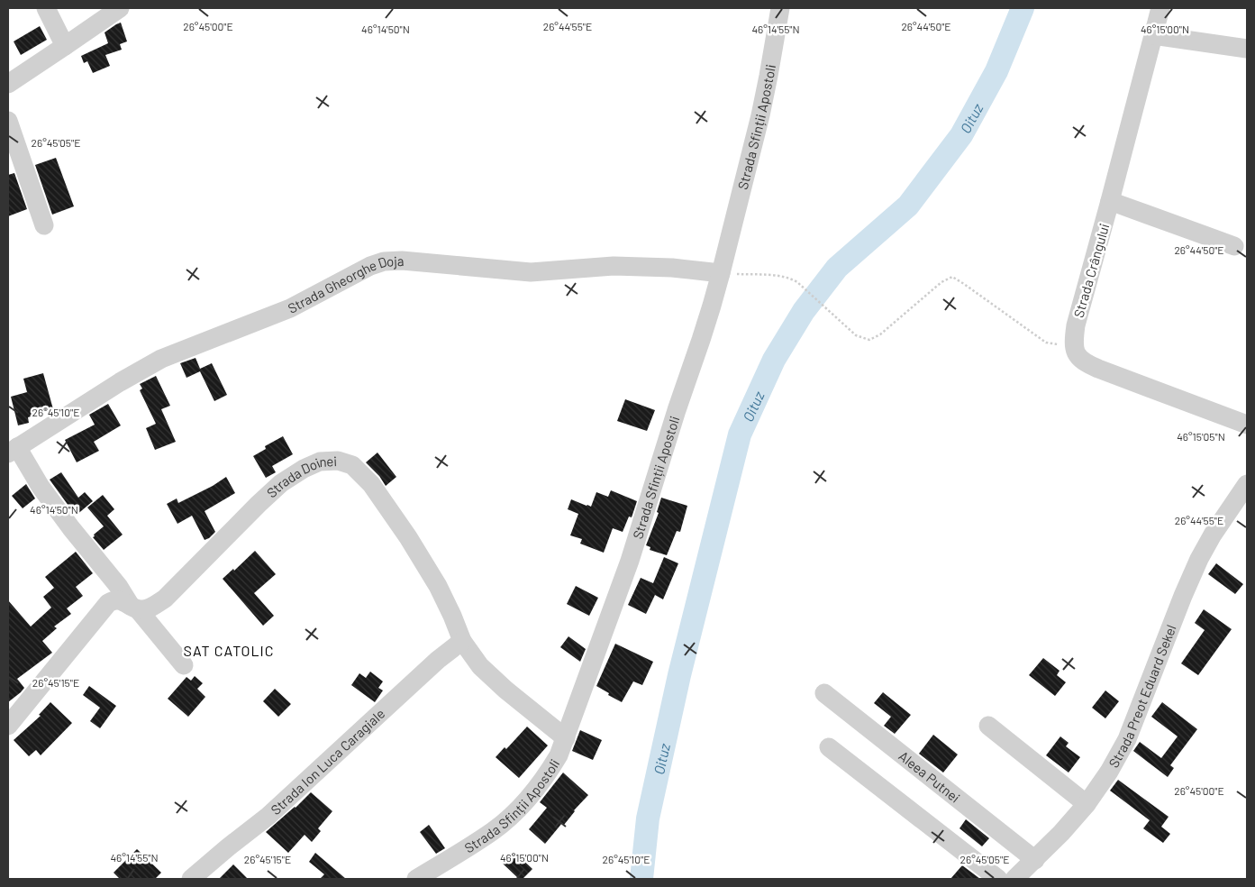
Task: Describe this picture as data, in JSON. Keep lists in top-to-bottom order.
{
  "streets": {
    "street": [
      "Strada Sfinții Apostoli",
      "Strada Crângului",
      "Strada Gheorghe Doja",
      "Strada Doinei",
      "Strada Preot Eduard Sekel",
      "Strada Ion Luca Caragiale",
      "Aleea Putnei"
    ]
  },
  "crossings": [
    ["Strada Sfinții Apostoli", "Strada Gheorghe Doja"],
    ["Strada Sfinții Apostoli", "Strada Doinei"],
    ["Strada Doinei", "Strada Ion Luca Caragiale"],
    ["Strada Preot Eduard Sekel", "Aleea Putnei"]
  ],
  "districts": ["SAT CATOLIC"],
  "water": ["Oituz"],
  "coordinates": [
    "26°45'00\"E",
    "26°44'55\"E",
    "26°44'50\"E",
    "46°14'50\"N",
    "46°14'55\"N",
    "46°15'00\"N",
    "26°45'05\"E",
    "26°45'10\"E",
    "46°15'05\"N",
    "26°45'15\"E"
  ]
}
